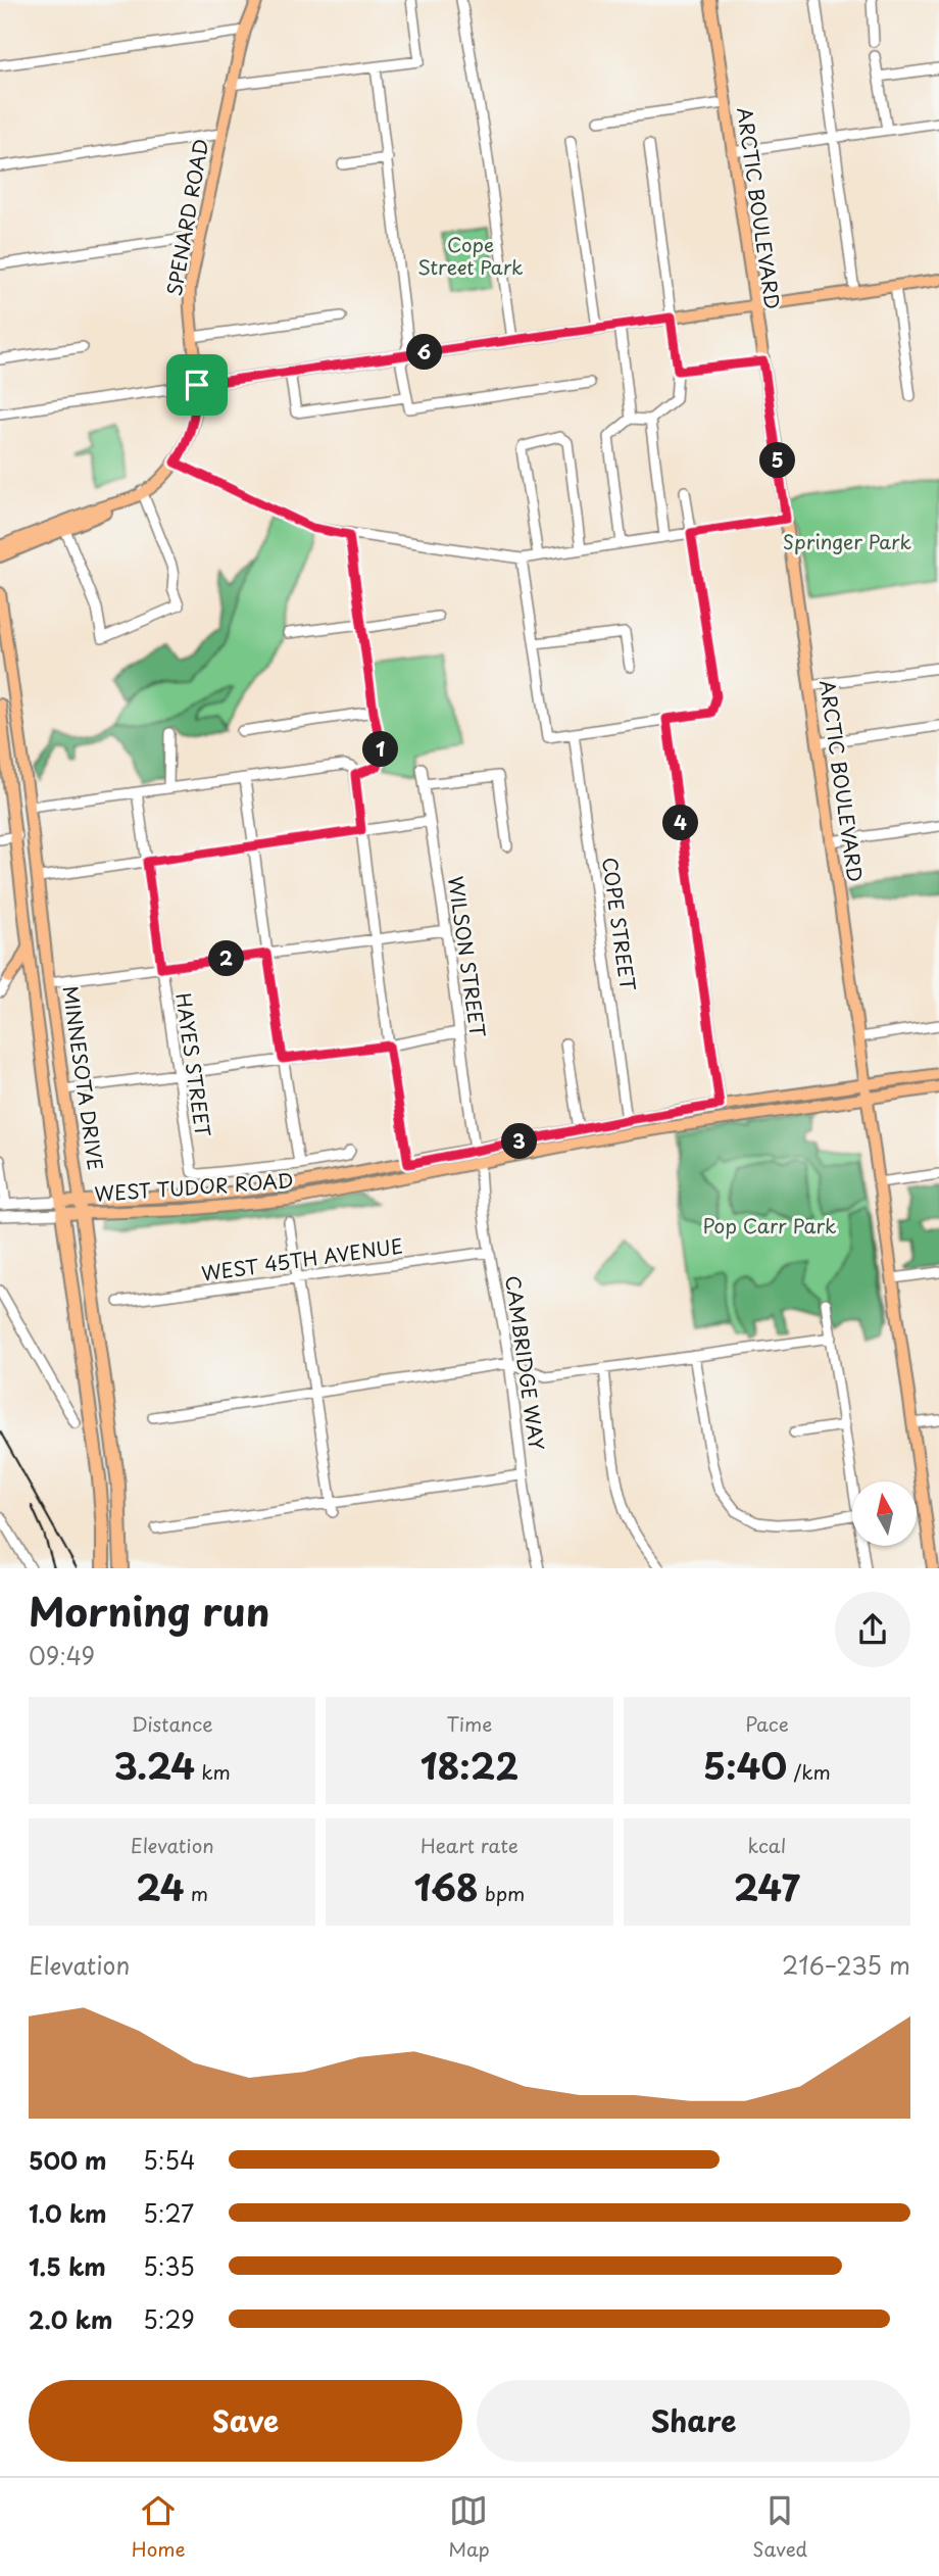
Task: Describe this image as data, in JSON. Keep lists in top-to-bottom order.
{
  "streets": {
    "highway": ["MINNESOTA DRIVE"],
    "main road": ["ARCTIC BOULEVARD", "SPENARD ROAD", "WEST TUDOR ROAD"],
    "street": [
      "COPE STREET",
      "WILSON STREET",
      "HAYES STREET",
      "WEST 45TH AVENUE",
      "CAMBRIDGE WAY"
    ]
  },
  "crossings": [
    ["ARCTIC BOULEVARD", "WEST TUDOR ROAD"],
    ["COPE STREET", "WEST TUDOR ROAD"],
    ["WILSON STREET", "WEST TUDOR ROAD"],
    ["MINNESOTA DRIVE", "WEST TUDOR ROAD"],
    ["WEST TUDOR ROAD", "CAMBRIDGE WAY"],
    ["WEST 45TH AVENUE", "CAMBRIDGE WAY"]
  ],
  "parks": ["Cope Street Park", "Springer Park", "Pop Carr Park"],
  "north": "top",
  "page": {
    "pins": [
      "6",
      "5",
      "1",
      "4",
      "2",
      "3"
    ],
    "heading": ["Morning run", "09:49"],
    "stats": [
      ["Distance", "3.24 km"],
      ["Time", "18:22"],
      ["Pace", "5:40 /km"],
      ["Elevation", "24 m"],
      ["Heart rate", "168 bpm"],
      ["kcal", "247"]
    ],
    "chart": ["Elevation", "216–235 m"],
    "list": [
      {
        "name": "500 m",
        "note": "5:54"
      },
      {
        "name": "1.0 km",
        "note": "5:27"
      },
      {
        "name": "1.5 km",
        "note": "5:35"
      },
      {
        "name": "2.0 km",
        "note": "5:29"
      }
    ],
    "buttons": ["Save", "Share"],
    "tabs": ["Home", "Map", "Saved"]
  }
}
